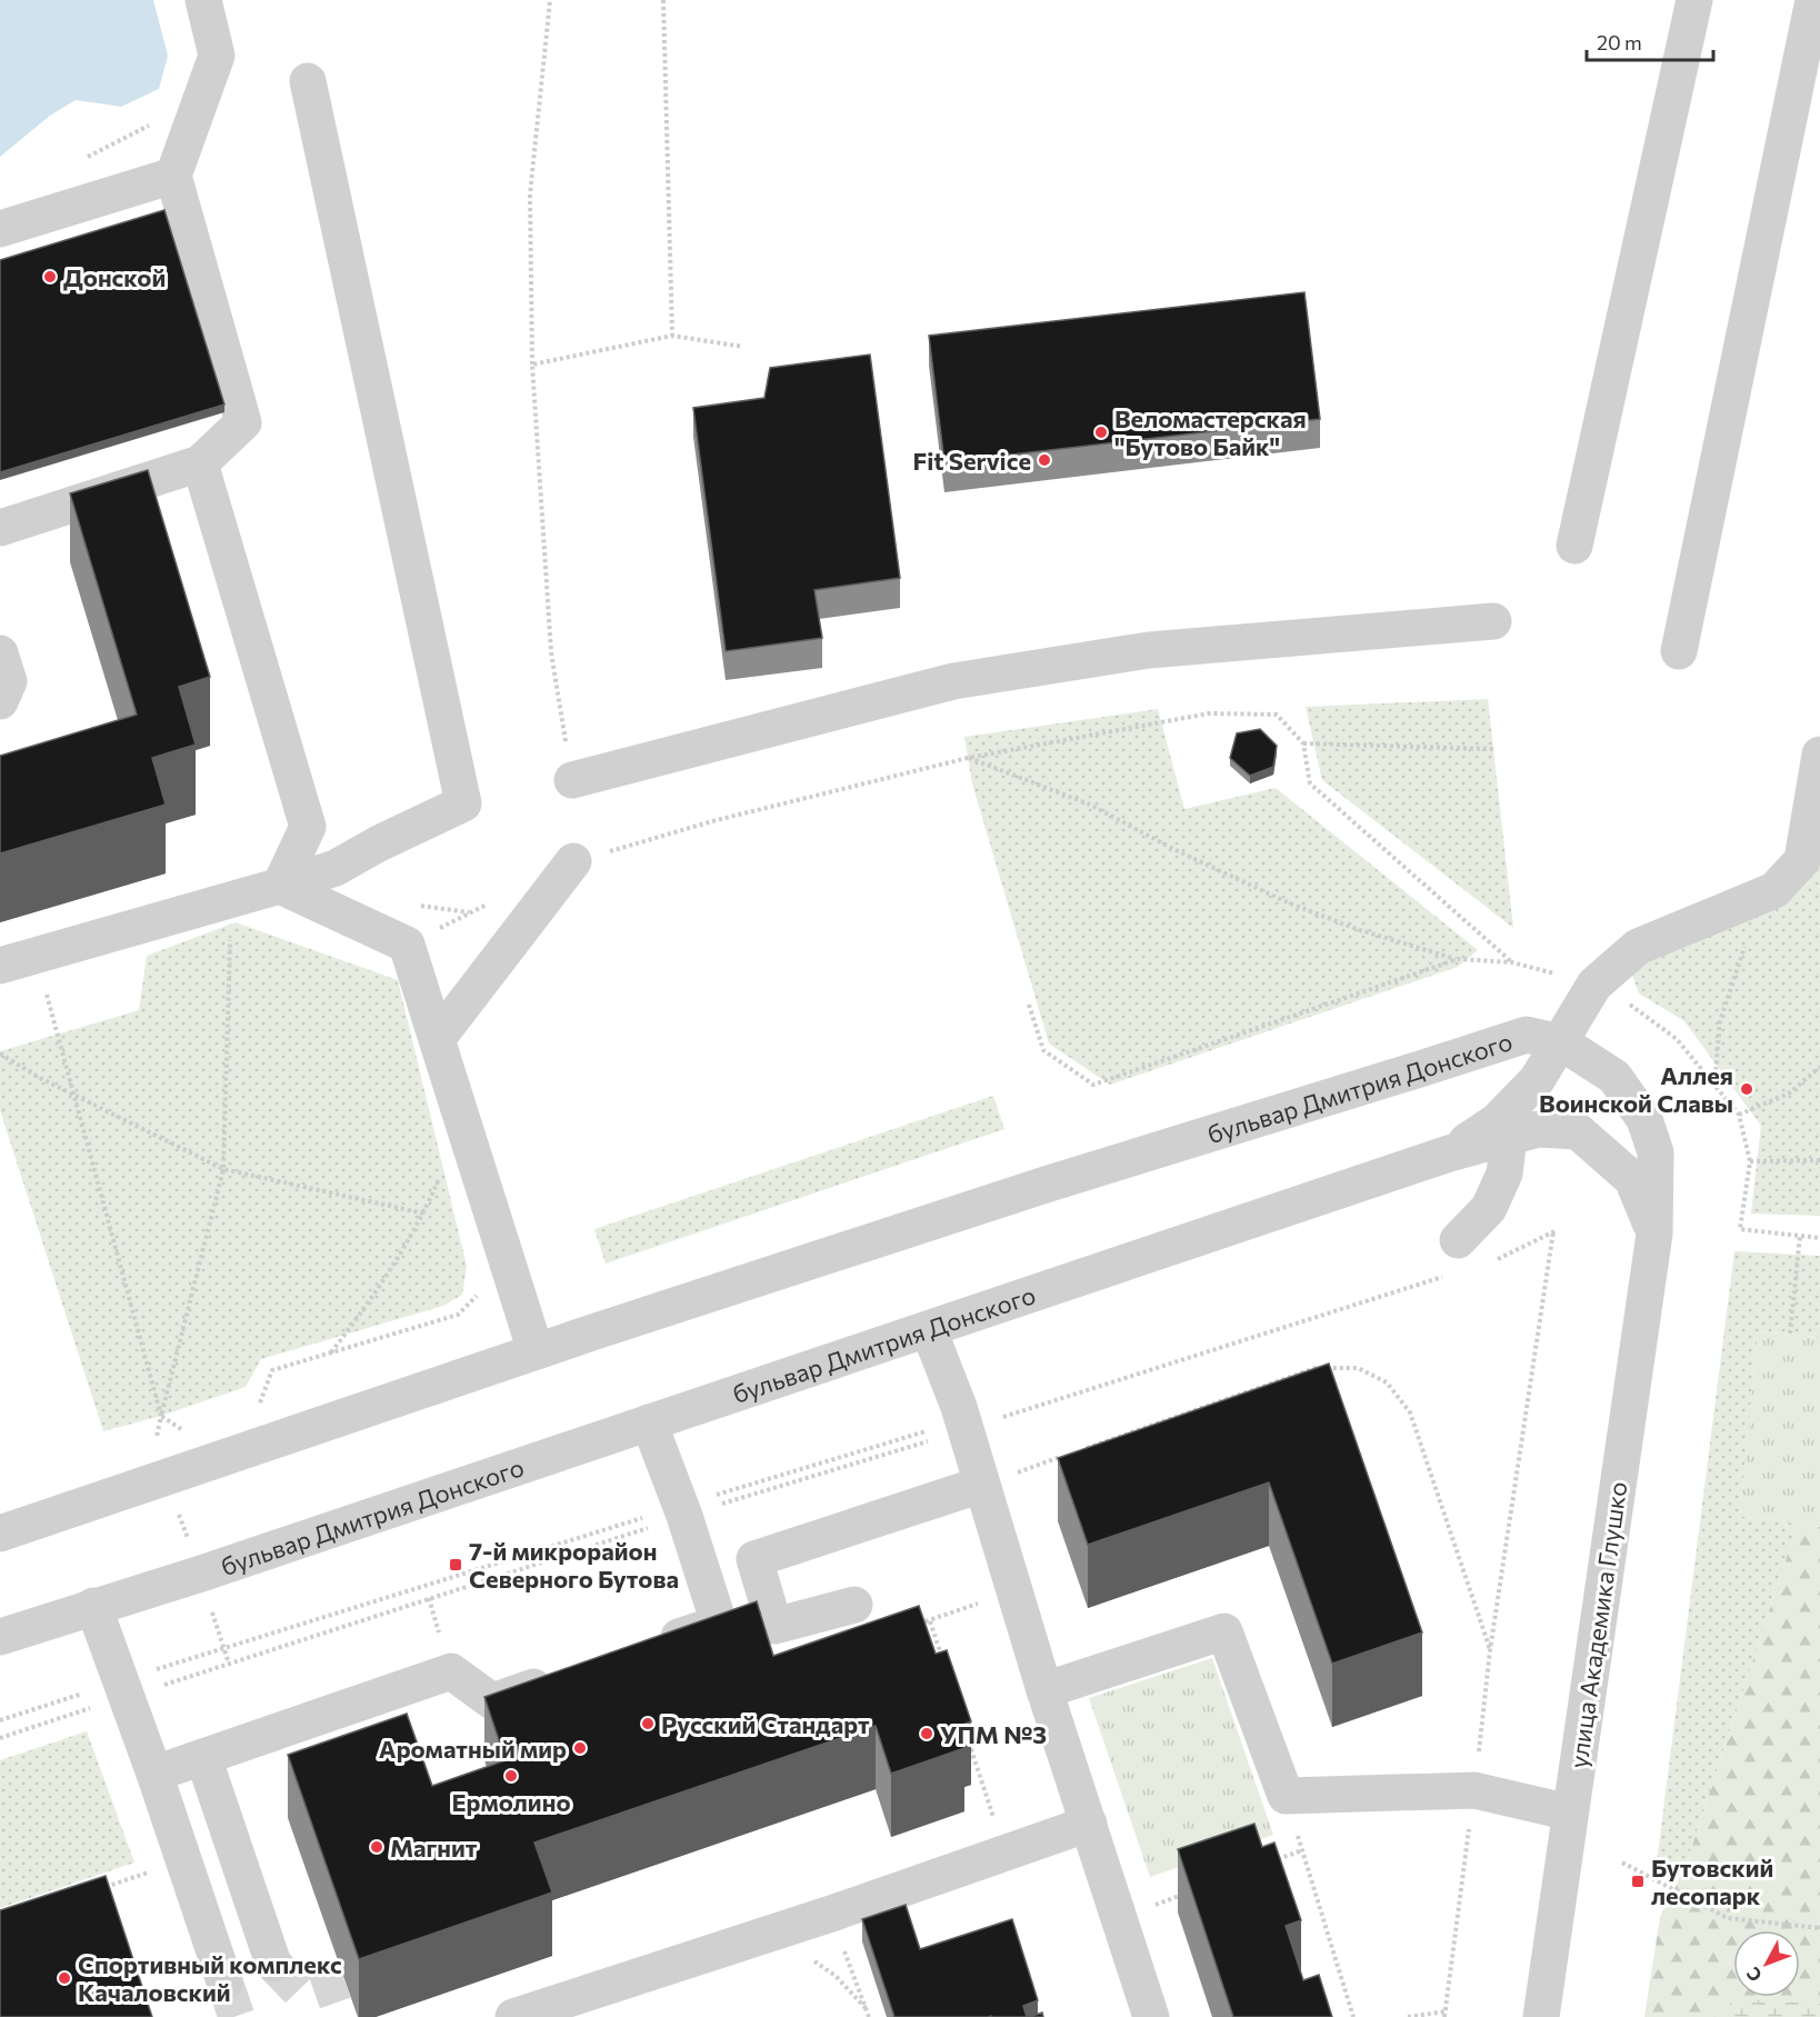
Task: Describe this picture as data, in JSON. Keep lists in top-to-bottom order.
{
  "streets": {
    "street": ["бульвар Дмитрия Донского", "улица Академика Глушко"]
  },
  "crossings": [
    ["бульвар Дмитрия Донского", "улица Академика Глушко"]
  ],
  "places": {
    "other": [
      "Донской",
      "Веломастерская \"Бутово Байк\"",
      "Fit Service",
      "Аллея Воинской Славы",
      "Русский Стандарт",
      "УПМ №3",
      "Ароматный мир",
      "Ермолино",
      "Магнит",
      "Спортивный комплекс Качаловский"
    ],
    "transit": ["7-й микрорайон Северного Бутова", "Бутовский лесопарк"]
  },
  "scale_bar": "20 m",
  "north": "bottom left"
}
